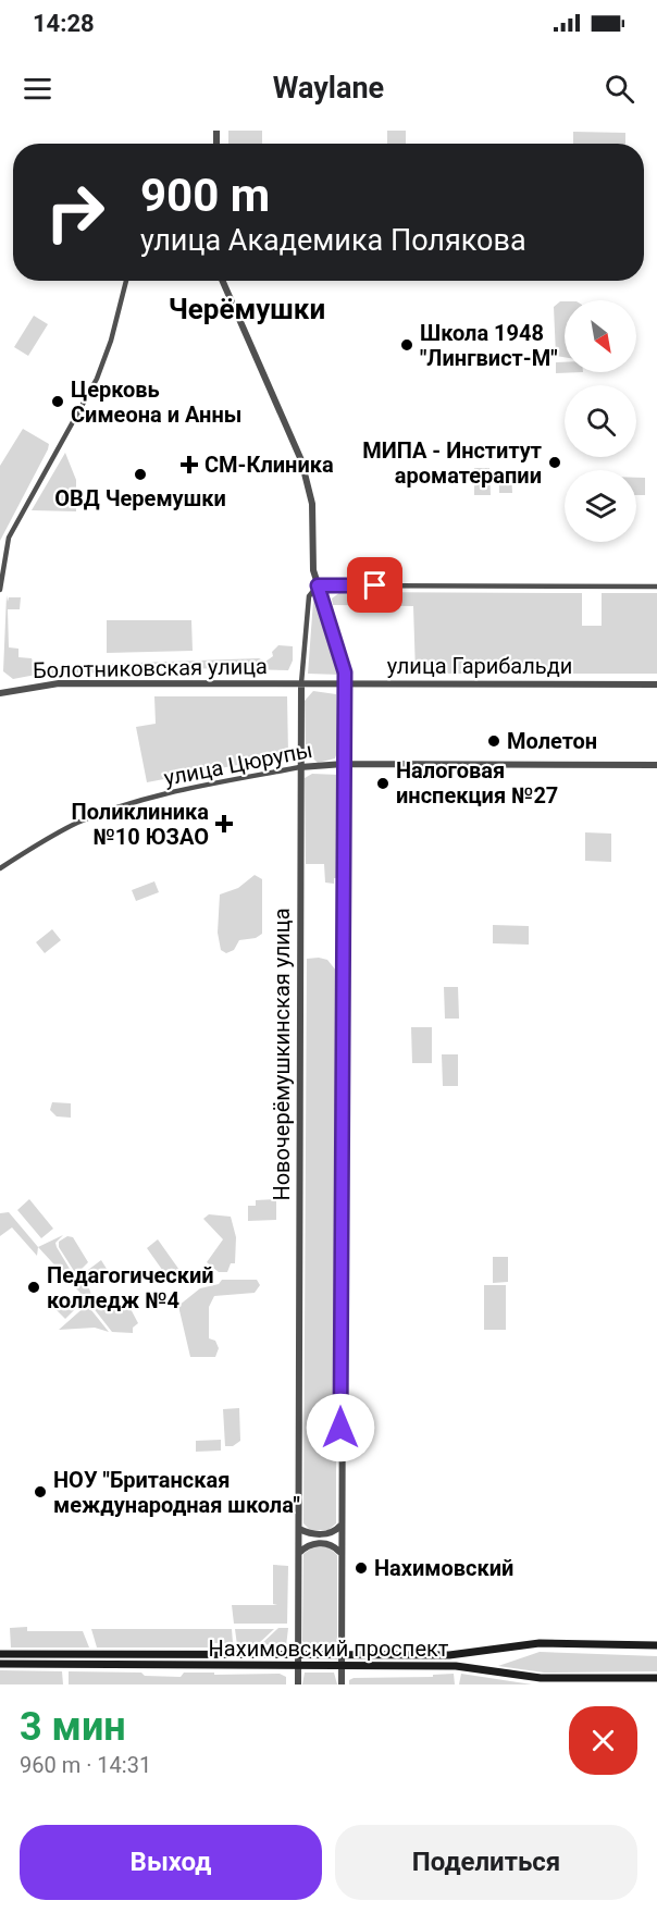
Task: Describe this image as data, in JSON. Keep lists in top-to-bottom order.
{
  "streets": {
    "main road": ["Нахимовский проспект"],
    "street": [
      "улица Гарибальди",
      "Болотниковская улица",
      "улица Цюрупы",
      "Новочерёмушкинская улица"
    ]
  },
  "crossings": [
    ["улица Гарибальди", "Болотниковская улица"],
    ["улица Гарибальди", "Новочерёмушкинская улица"],
    ["Болотниковская улица", "Новочерёмушкинская улица"],
    ["улица Цюрупы", "Новочерёмушкинская улица"],
    ["Новочерёмушкинская улица", "Нахимовский проспект"]
  ],
  "districts": ["Черёмушки"],
  "places": {
    "other": [
      "Школа 1948 \"Лингвист-М\"",
      "Церковь Симеона и Анны",
      "МИПА - Институт ароматерапии",
      "ОВД Черемушки",
      "Молетон",
      "Налоговая инспекция №27",
      "Педагогический колледж №4",
      "НОУ \"Британская международная школа\"",
      "Нахимовский"
    ],
    "health": ["СМ-Клиника", "Поликлиника №10 ЮЗАО"]
  },
  "north": "bottom right",
  "page": {
    "status": "14:28",
    "header": "Waylane",
    "turn": ["900 m", "улица Академика Полякова"],
    "heading": ["3 мин", "960 m · 14:31"],
    "buttons": ["Выход", "Поделиться"]
  }
}
